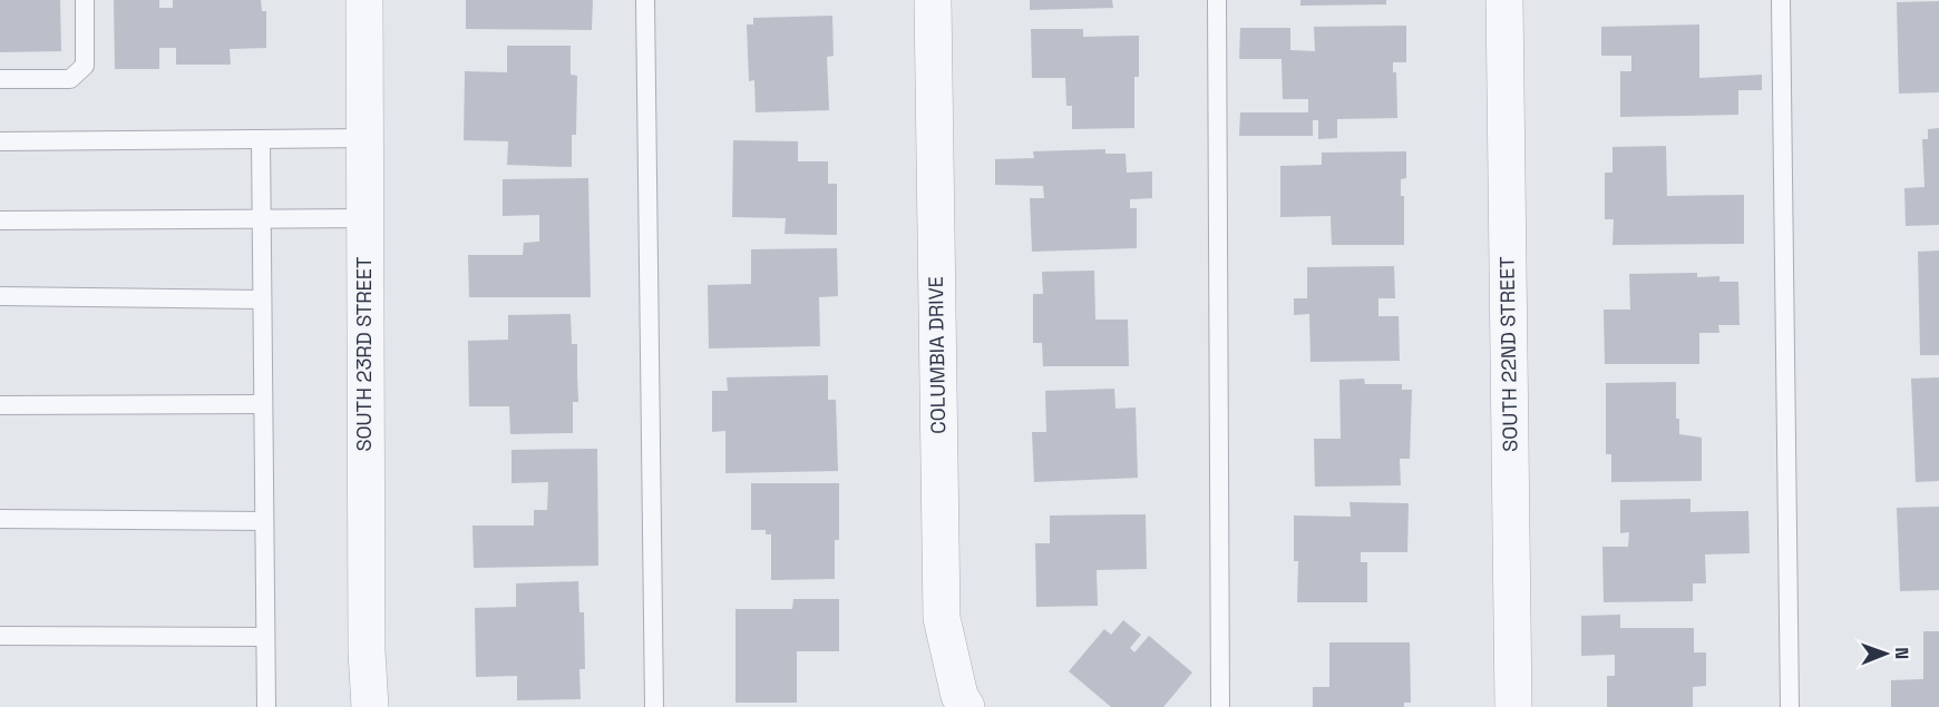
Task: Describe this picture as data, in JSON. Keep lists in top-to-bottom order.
{
  "streets": {
    "street": ["SOUTH 23RD STREET", "SOUTH 22ND STREET", "COLUMBIA DRIVE"]
  },
  "north": "right"
}
